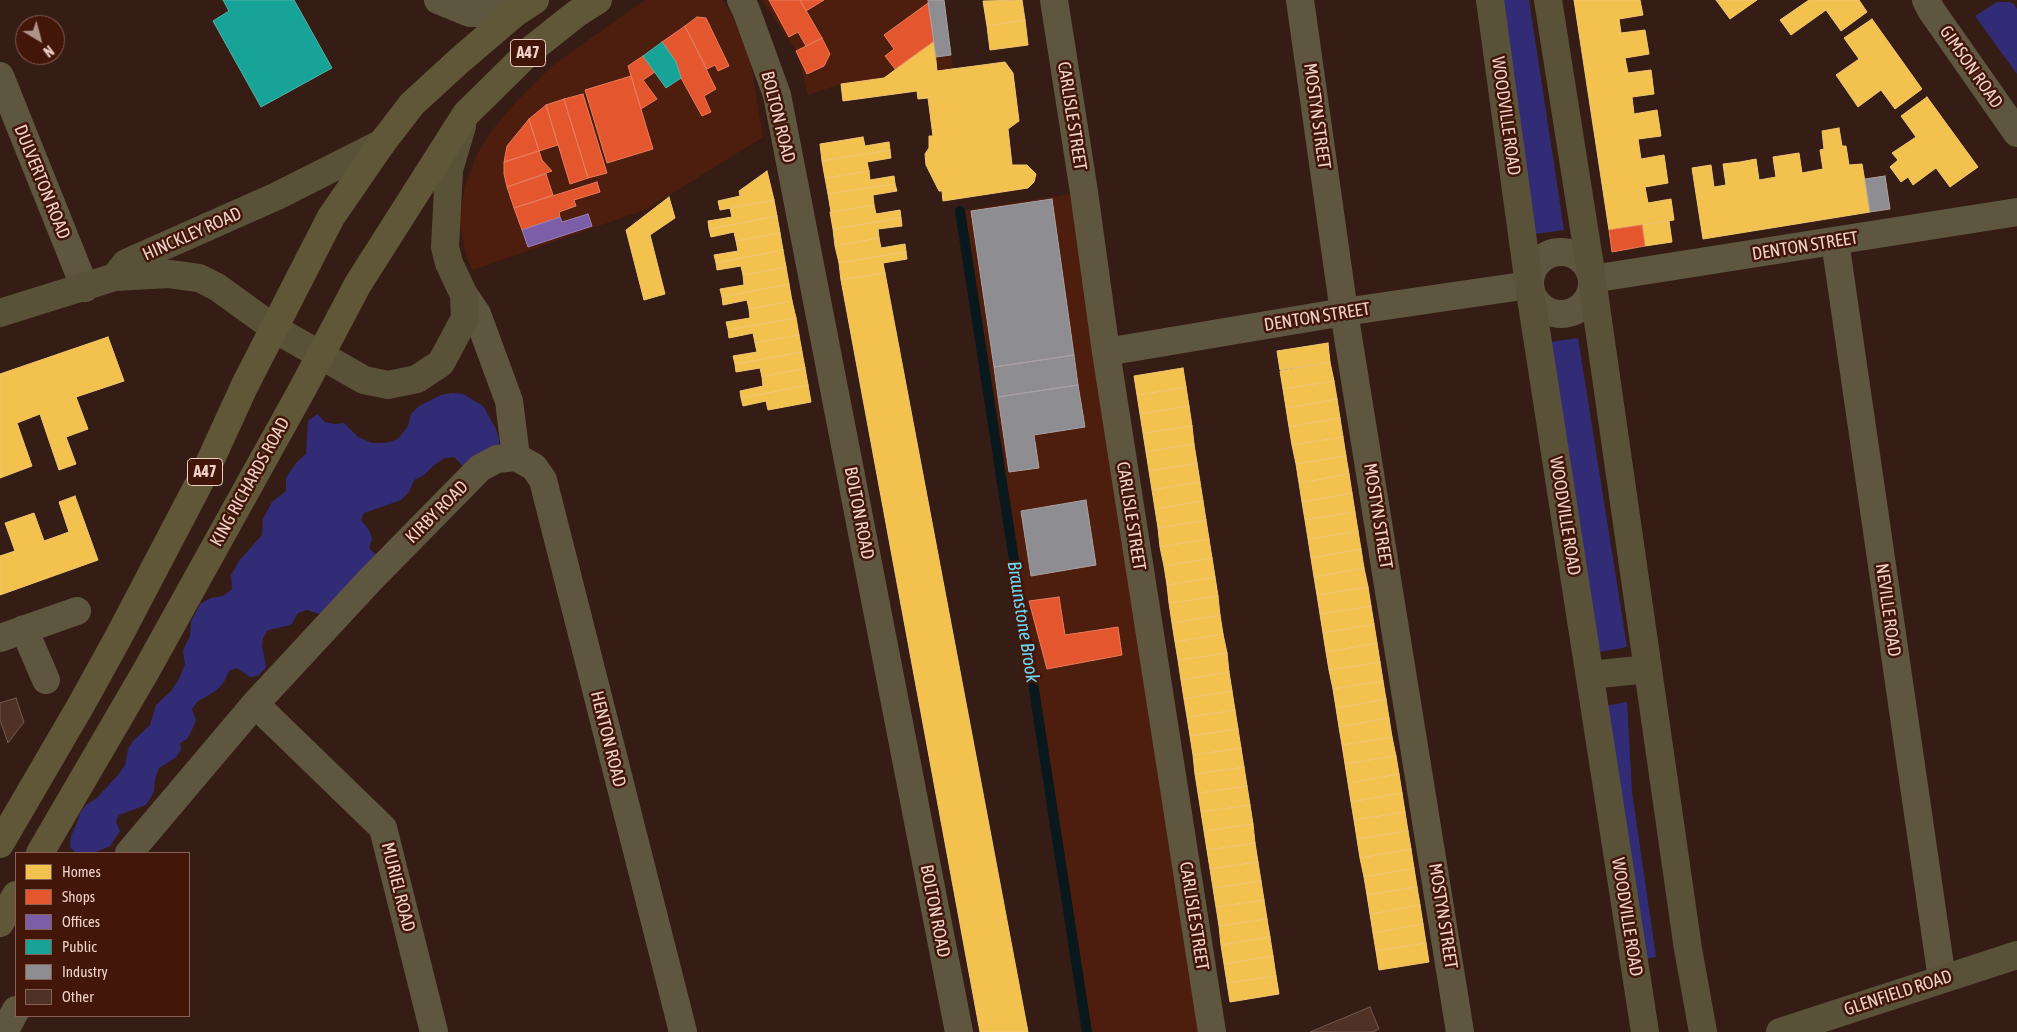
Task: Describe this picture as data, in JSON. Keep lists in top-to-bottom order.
{
  "streets": {
    "main road": ["A47", "KING RICHARDS ROAD"],
    "street": [
      "GIMSON ROAD",
      "CARLISLE STREET",
      "MOSTYN STREET",
      "WOODVILLE ROAD",
      "BOLTON ROAD",
      "DULVERTON ROAD",
      "HINCKLEY ROAD",
      "DENTON STREET",
      "KIRBY ROAD",
      "NEVILLE ROAD",
      "HENTON ROAD",
      "MURIEL ROAD",
      "GLENFIELD ROAD"
    ]
  },
  "crossings": [
    ["A47", "HINCKLEY ROAD"],
    ["A47", "KING RICHARDS ROAD"],
    ["CARLISLE STREET", "DENTON STREET"],
    ["MOSTYN STREET", "DENTON STREET"],
    ["WOODVILLE ROAD", "DENTON STREET"],
    ["DULVERTON ROAD", "HINCKLEY ROAD"],
    ["DENTON STREET", "NEVILLE ROAD"],
    ["KIRBY ROAD", "HENTON ROAD"],
    ["KIRBY ROAD", "MURIEL ROAD"],
    ["NEVILLE ROAD", "GLENFIELD ROAD"]
  ],
  "water": ["Braunstone Brook"],
  "legend": [
    "Homes",
    "Shops",
    "Offices",
    "Public",
    "Industry",
    "Other"
  ],
  "north": "bottom right"
}
